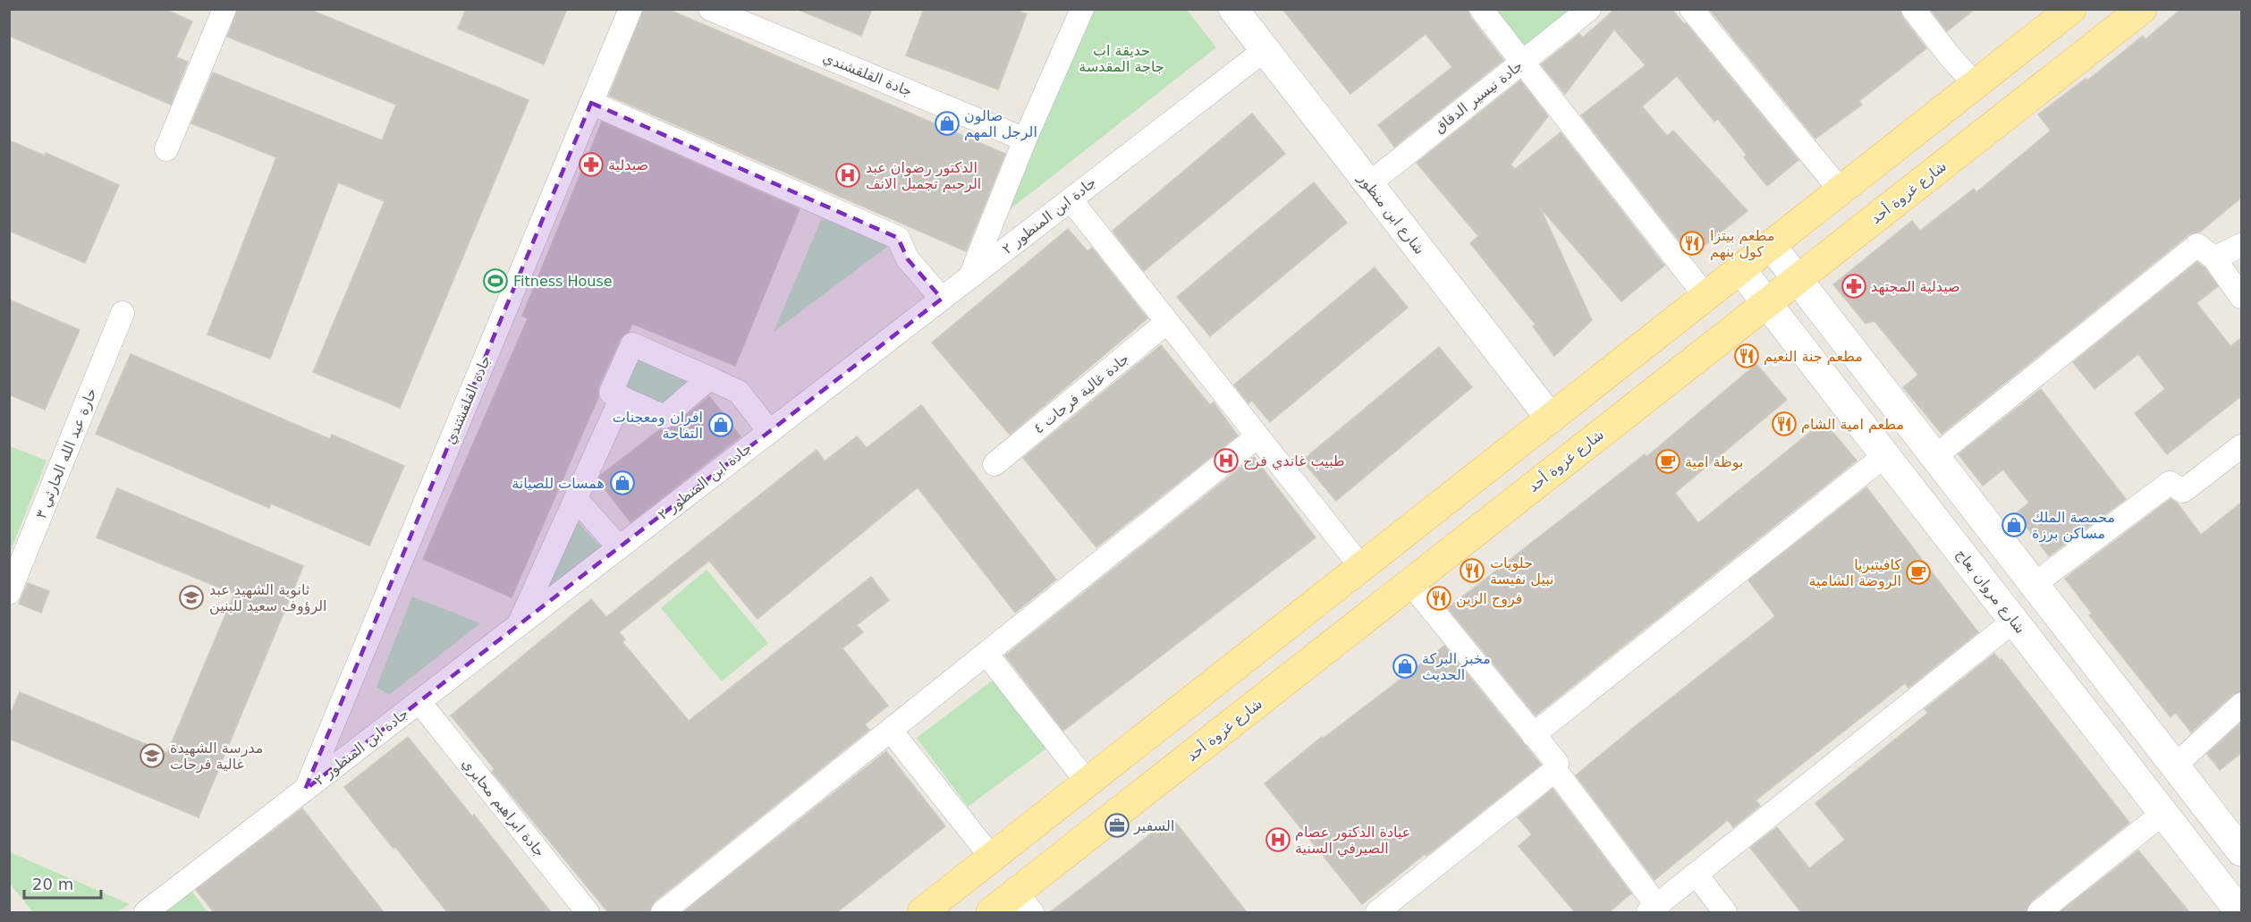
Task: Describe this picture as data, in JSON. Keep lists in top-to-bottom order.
{
  "streets": {
    "main road": ["شارع غزوة أحد", "شارع ابن منظور", "شارع مروان بعاج"],
    "street": [
      "جادة القلقشندي",
      "جادة تيسير الدقاق",
      "جادة ابن المنظور ٢",
      "جادة غالية فرحات ٤",
      "حارة عبد الله الحارثي ٣",
      "جادة ابراهيم محايري"
    ]
  },
  "crossings": [
    ["جادة القلقشندي", "جادة ابن المنظور ٢"],
    ["جادة تيسير الدقاق", "شارع ابن منظور"],
    ["شارع غزوة أحد", "شارع مروان بعاج"],
    ["شارع ابن منظور", "جادة ابن المنظور ٢"],
    ["جادة ابن المنظور ٢", "جادة ابراهيم محايري"]
  ],
  "parks": ["حديقة اب جاجة المقدسة"],
  "places": {
    "shop": [
      "صالون الرجل المهم",
      "افران ومعجنات التفاحة",
      "همسات للصيانة",
      "محمصة الملك مساكن برزة",
      "مخبز البركة الحديث"
    ],
    "pharmacy": ["صيدلية", "صيدلية المجتهد"],
    "hospital": ["الدكتور رضوان عبد الرحيم تجميل الانف", "طبيب غاندي فرح", "عيادة الدكتور عصام الصيرفي السنية"],
    "restaurant": [
      "مطعم بيتزا كول بنهم",
      "مطعم جنة النعيم",
      "مطعم امية الشام",
      "حلويات نبيل نفيسة",
      "فروج الزين"
    ],
    "sports": ["Fitness House"],
    "cafe": ["بوظة امية", "كافيتيريا الروضة الشامية"],
    "school or university": ["ثانوية الشهيد عبد الرؤوف سعيد للبنين", "مدرسة الشهيدة غالية فرحات"],
    "office": ["السفير"]
  },
  "scale_bar": "20 m"
}
